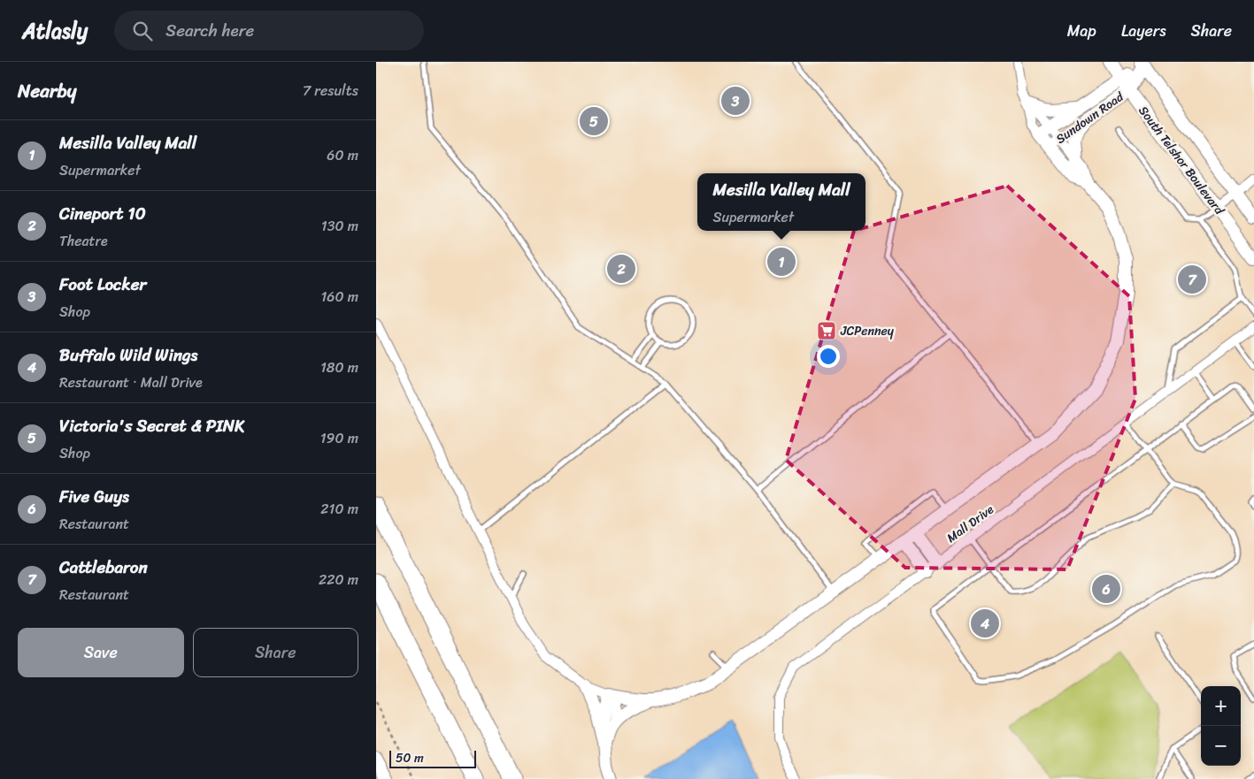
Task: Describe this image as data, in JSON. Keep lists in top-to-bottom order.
{
  "streets": {
    "street": ["Sundown Road", "South Telshor Boulevard", "Mall Drive"]
  },
  "crossings": [
    ["Sundown Road", "South Telshor Boulevard"]
  ],
  "places": {
    "supermarket": ["JCPenney"]
  },
  "scale_bar": "50 m",
  "page": {
    "header": "Atlasly",
    "search": "Search here",
    "nav": ["Map", "Layers", "Share"],
    "heading": ["Nearby", "7 results"],
    "pins": [
      "3",
      "5",
      "1",
      "2",
      "7",
      "6",
      "4"
    ],
    "list": [
      {
        "mark": "1",
        "name": "Mesilla Valley Mall",
        "note": "Supermarket",
        "value": "60 m"
      },
      {
        "mark": "2",
        "name": "Cineport 10",
        "note": "Theatre",
        "value": "130 m"
      },
      {
        "mark": "3",
        "name": "Foot Locker",
        "note": "Shop",
        "value": "160 m"
      },
      {
        "mark": "4",
        "name": "Buffalo Wild Wings",
        "note": "Restaurant · Mall Drive",
        "value": "180 m"
      },
      {
        "mark": "5",
        "name": "Victoria's Secret & PINK",
        "note": "Shop",
        "value": "190 m"
      },
      {
        "mark": "6",
        "name": "Five Guys",
        "note": "Restaurant",
        "value": "210 m"
      },
      {
        "mark": "7",
        "name": "Cattlebaron",
        "note": "Restaurant",
        "value": "220 m"
      }
    ],
    "popup": ["Mesilla Valley Mall", "Supermarket"],
    "buttons": ["Save", "Share"],
    "map_buttons": ["+", "−"],
    "scale": "50 m"
  }
}
